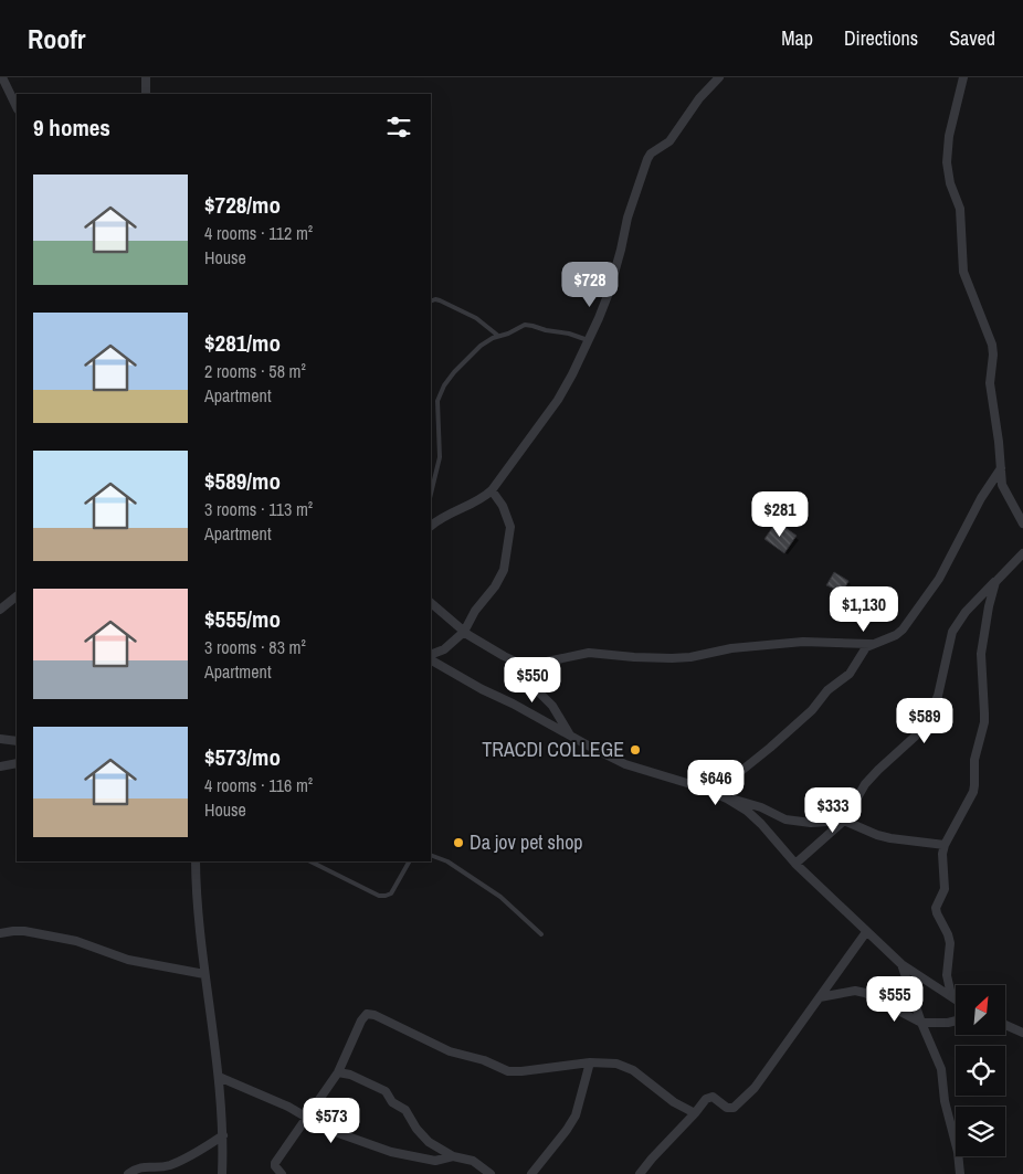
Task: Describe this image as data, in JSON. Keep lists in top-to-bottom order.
{
  "places": ["TRACDI COLLEGE", "Da jov pet shop"],
  "north": "top right",
  "page": {
    "header": "Roofr",
    "nav": ["Map", "Directions", "Saved"],
    "heading": "9 homes",
    "list": [
      {
        "name": "$728/mo",
        "note": "4 rooms · 112 m² · House"
      },
      {
        "name": "$281/mo",
        "note": "2 rooms · 58 m² · Apartment"
      },
      {
        "name": "$589/mo",
        "note": "3 rooms · 113 m² · Apartment"
      },
      {
        "name": "$555/mo",
        "note": "3 rooms · 83 m² · Apartment"
      },
      {
        "name": "$573/mo",
        "note": "4 rooms · 116 m² · House"
      }
    ],
    "price": [
      "$728",
      "$281",
      "$1,130",
      "$550",
      "$589",
      "$646",
      "$333",
      "$555",
      "$573"
    ]
  }
}
